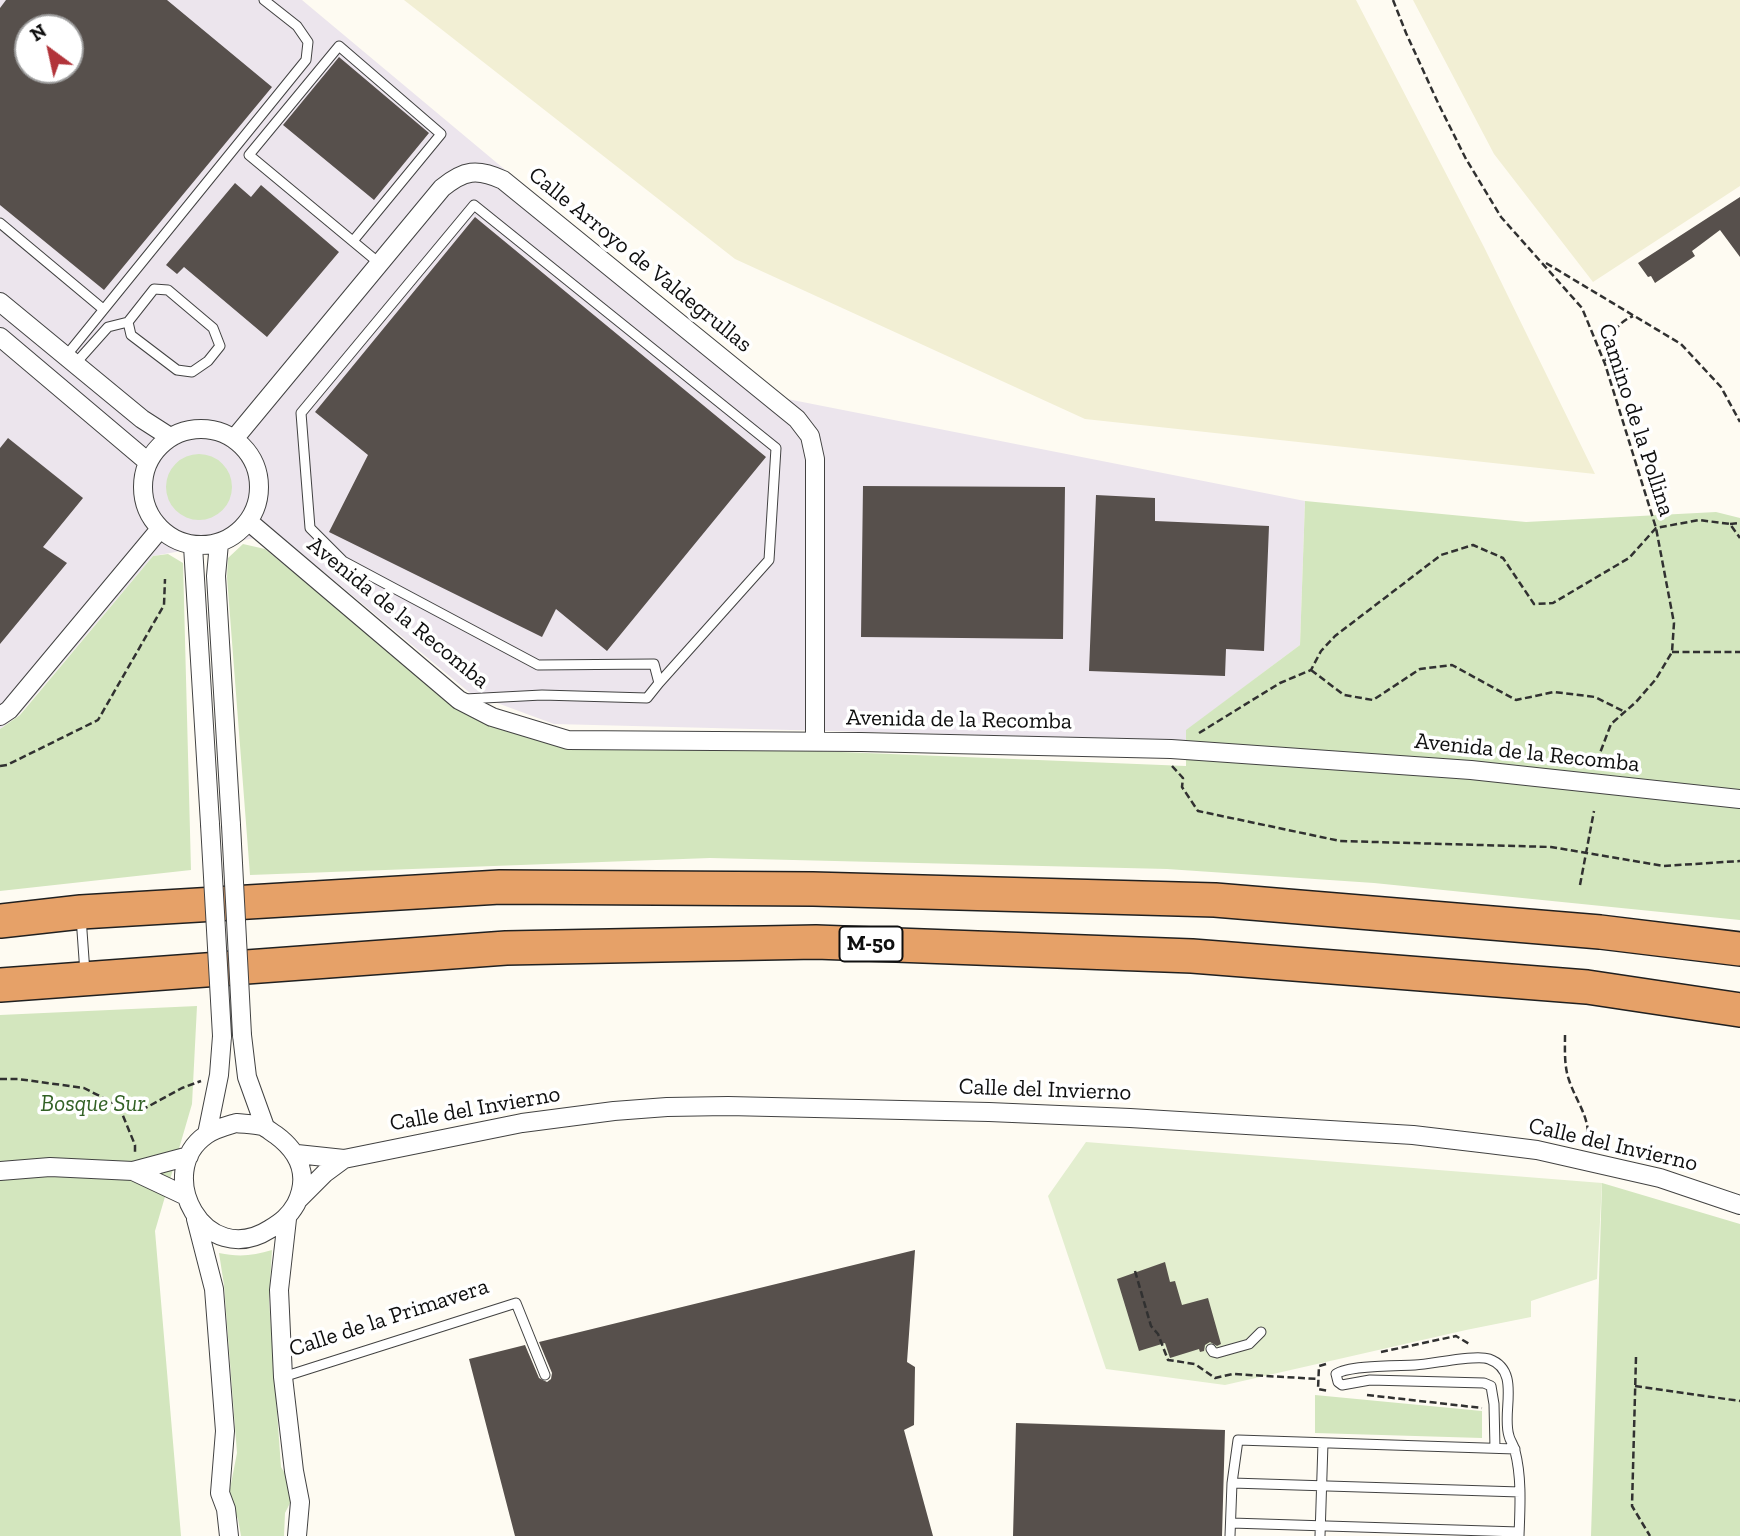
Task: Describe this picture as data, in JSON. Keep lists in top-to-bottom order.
{
  "streets": {
    "highway": ["M-50"],
    "street": [
      "Calle Arroyo de Valdegrullas",
      "Avenida de la Recomba",
      "Calle del Invierno",
      "Calle de la Primavera"
    ],
    "path": ["Camino de la Pollina"]
  },
  "crossings": [
    ["Calle Arroyo de Valdegrullas", "Avenida de la Recomba"]
  ],
  "parks": ["Bosque Sur"],
  "north": "top left"
}
